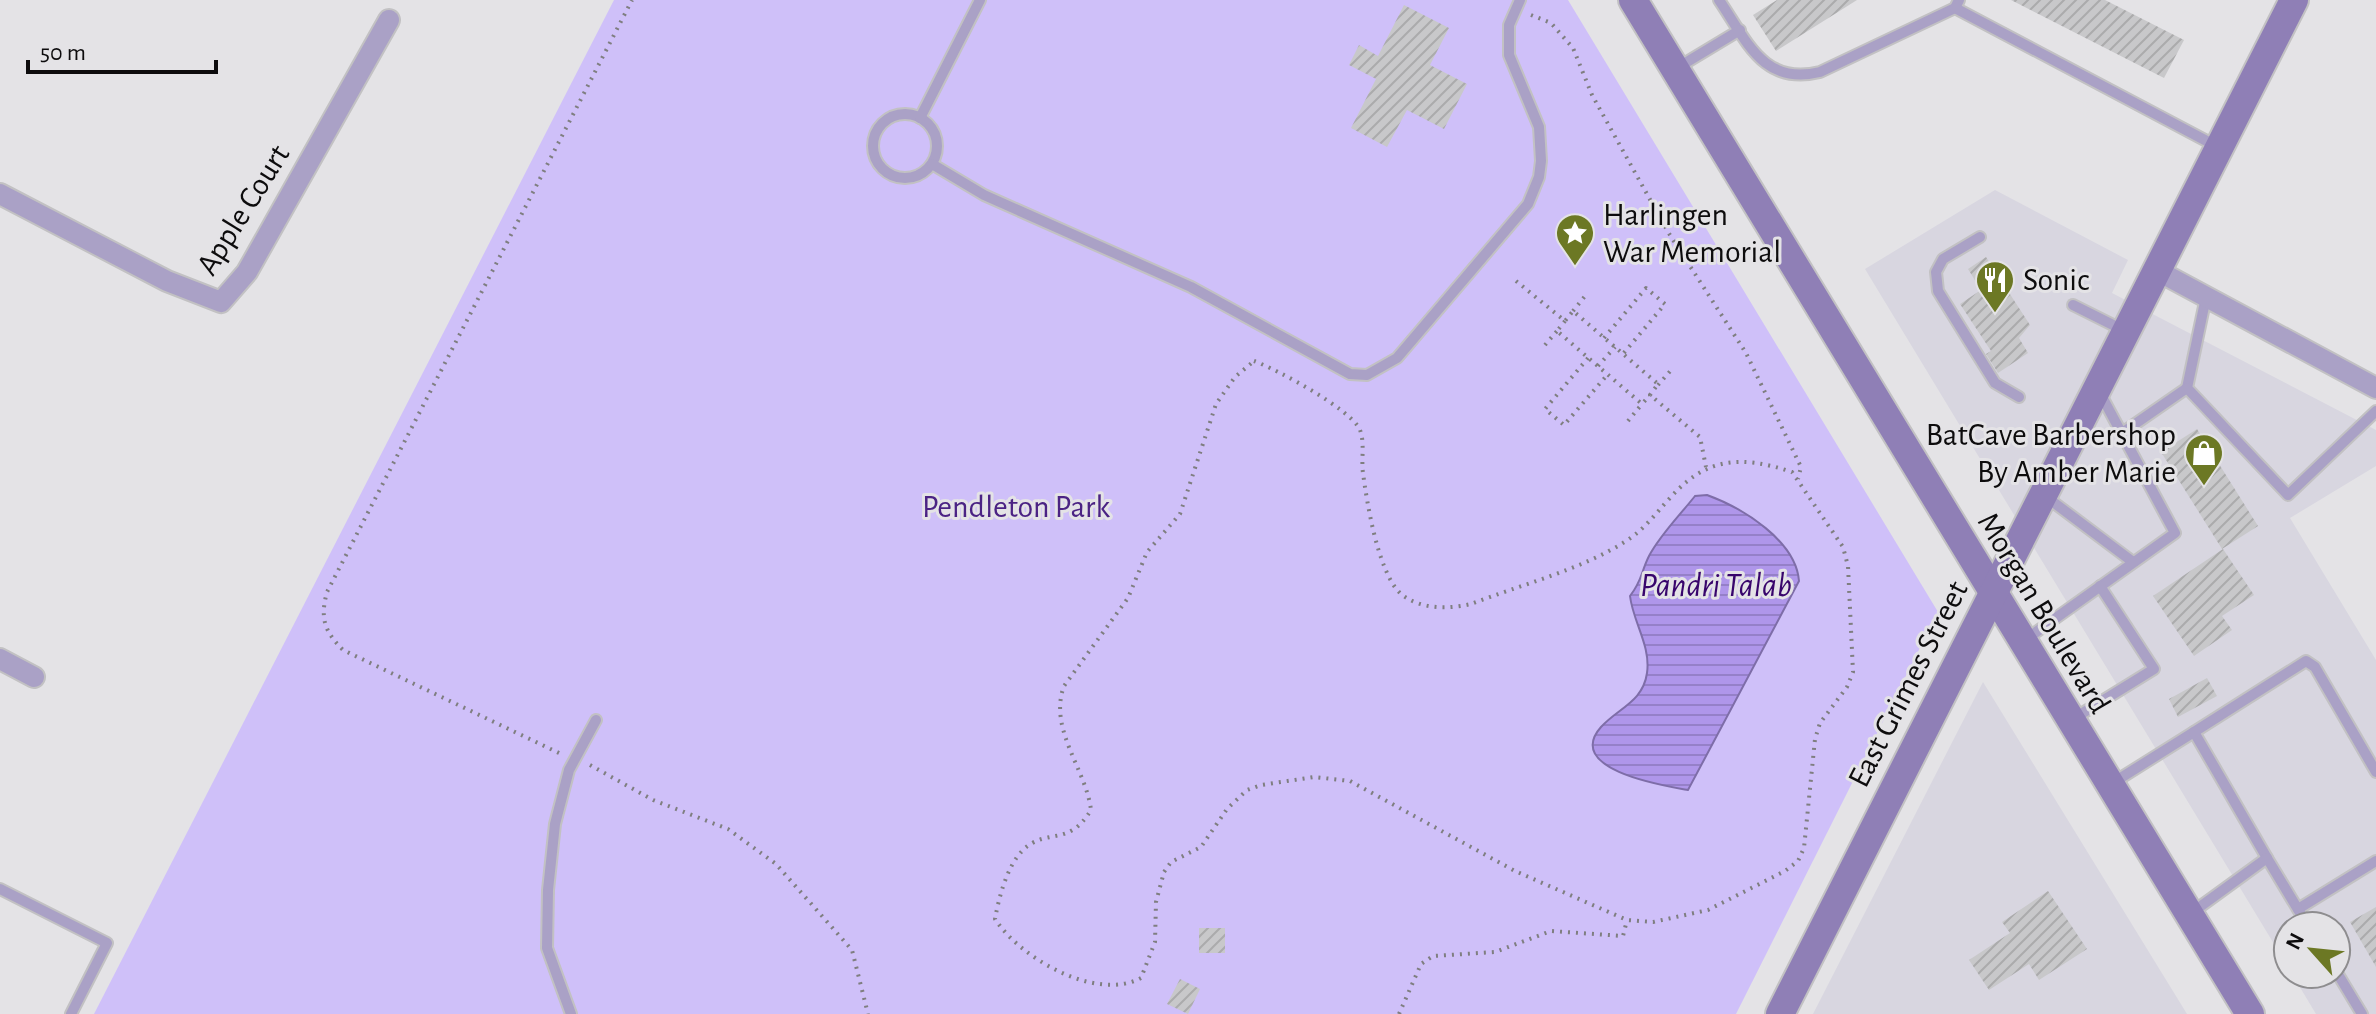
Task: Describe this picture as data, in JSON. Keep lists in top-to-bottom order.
{
  "streets": {
    "main road": ["Morgan Boulevard", "East Grimes Street"],
    "street": ["Apple Court"]
  },
  "crossings": [
    ["Morgan Boulevard", "East Grimes Street"]
  ],
  "water": ["Pandri Talab"],
  "parks": ["Pendleton Park"],
  "places": {
    "place": ["Harlingen War Memorial"],
    "restaurant": ["Sonic"],
    "shop": ["BatCave Barbershop By Amber Marie"]
  },
  "scale_bar": "50 m",
  "north": "top left"
}
